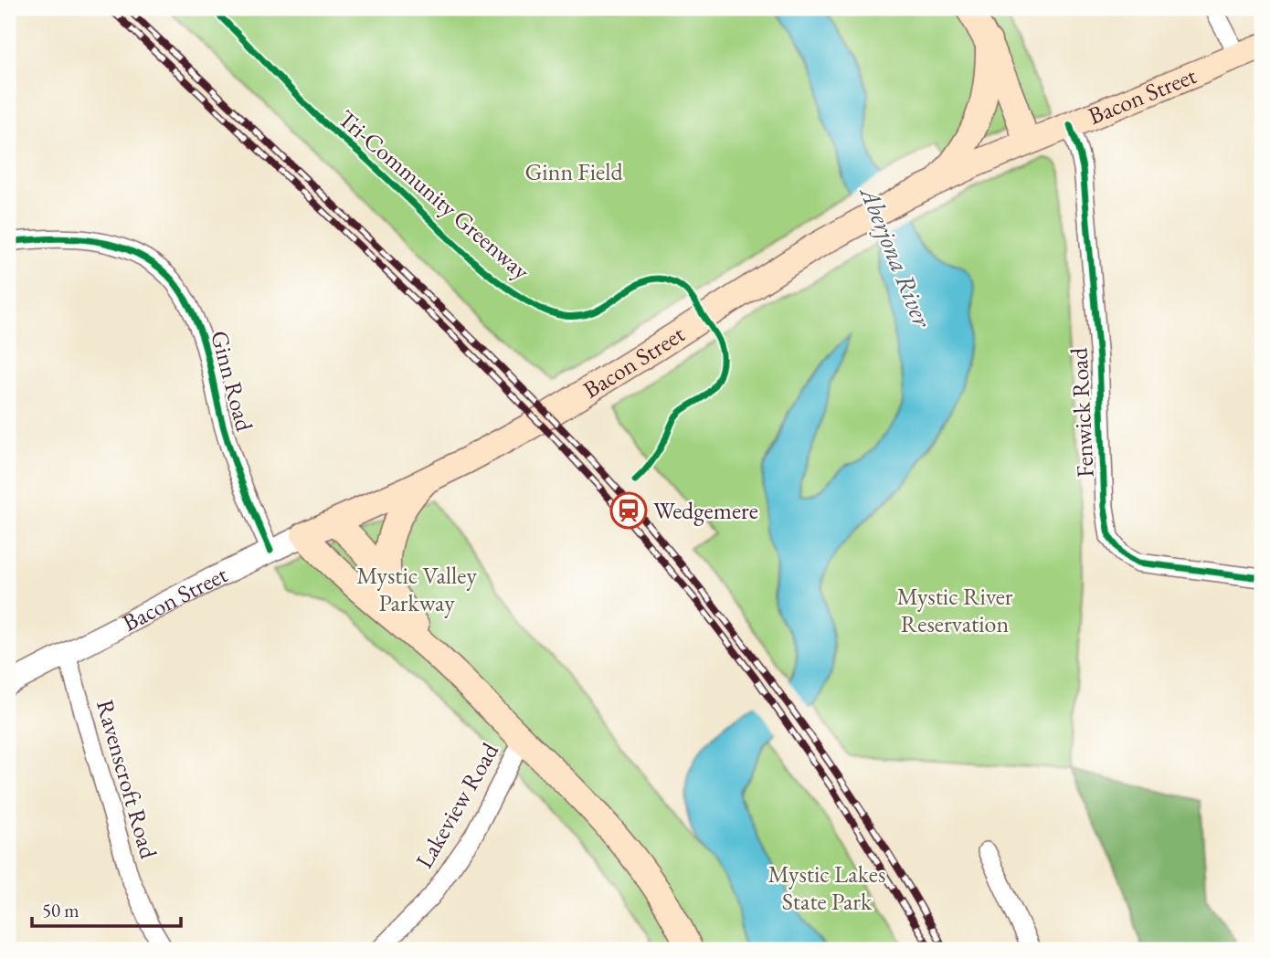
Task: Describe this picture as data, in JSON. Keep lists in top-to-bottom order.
{
  "streets": {
    "main road": ["Bacon Street"],
    "street": [
      "Ginn Road",
      "Fenwick Road",
      "Ravenscroft Road",
      "Lakeview Road"
    ],
    "cycle path": ["Tri-Community Greenway"]
  },
  "crossings": [
    ["Bacon Street", "Ginn Road"],
    ["Bacon Street", "Fenwick Road"],
    ["Bacon Street", "Ravenscroft Road"]
  ],
  "water": ["Aberjona River"],
  "parks": [
    "Ginn Field",
    "Mystic Valley Parkway",
    "Mystic River Reservation",
    "Mystic Lakes State Park"
  ],
  "places": {
    "station": ["Wedgemere"]
  },
  "scale_bar": "50 m"
}
